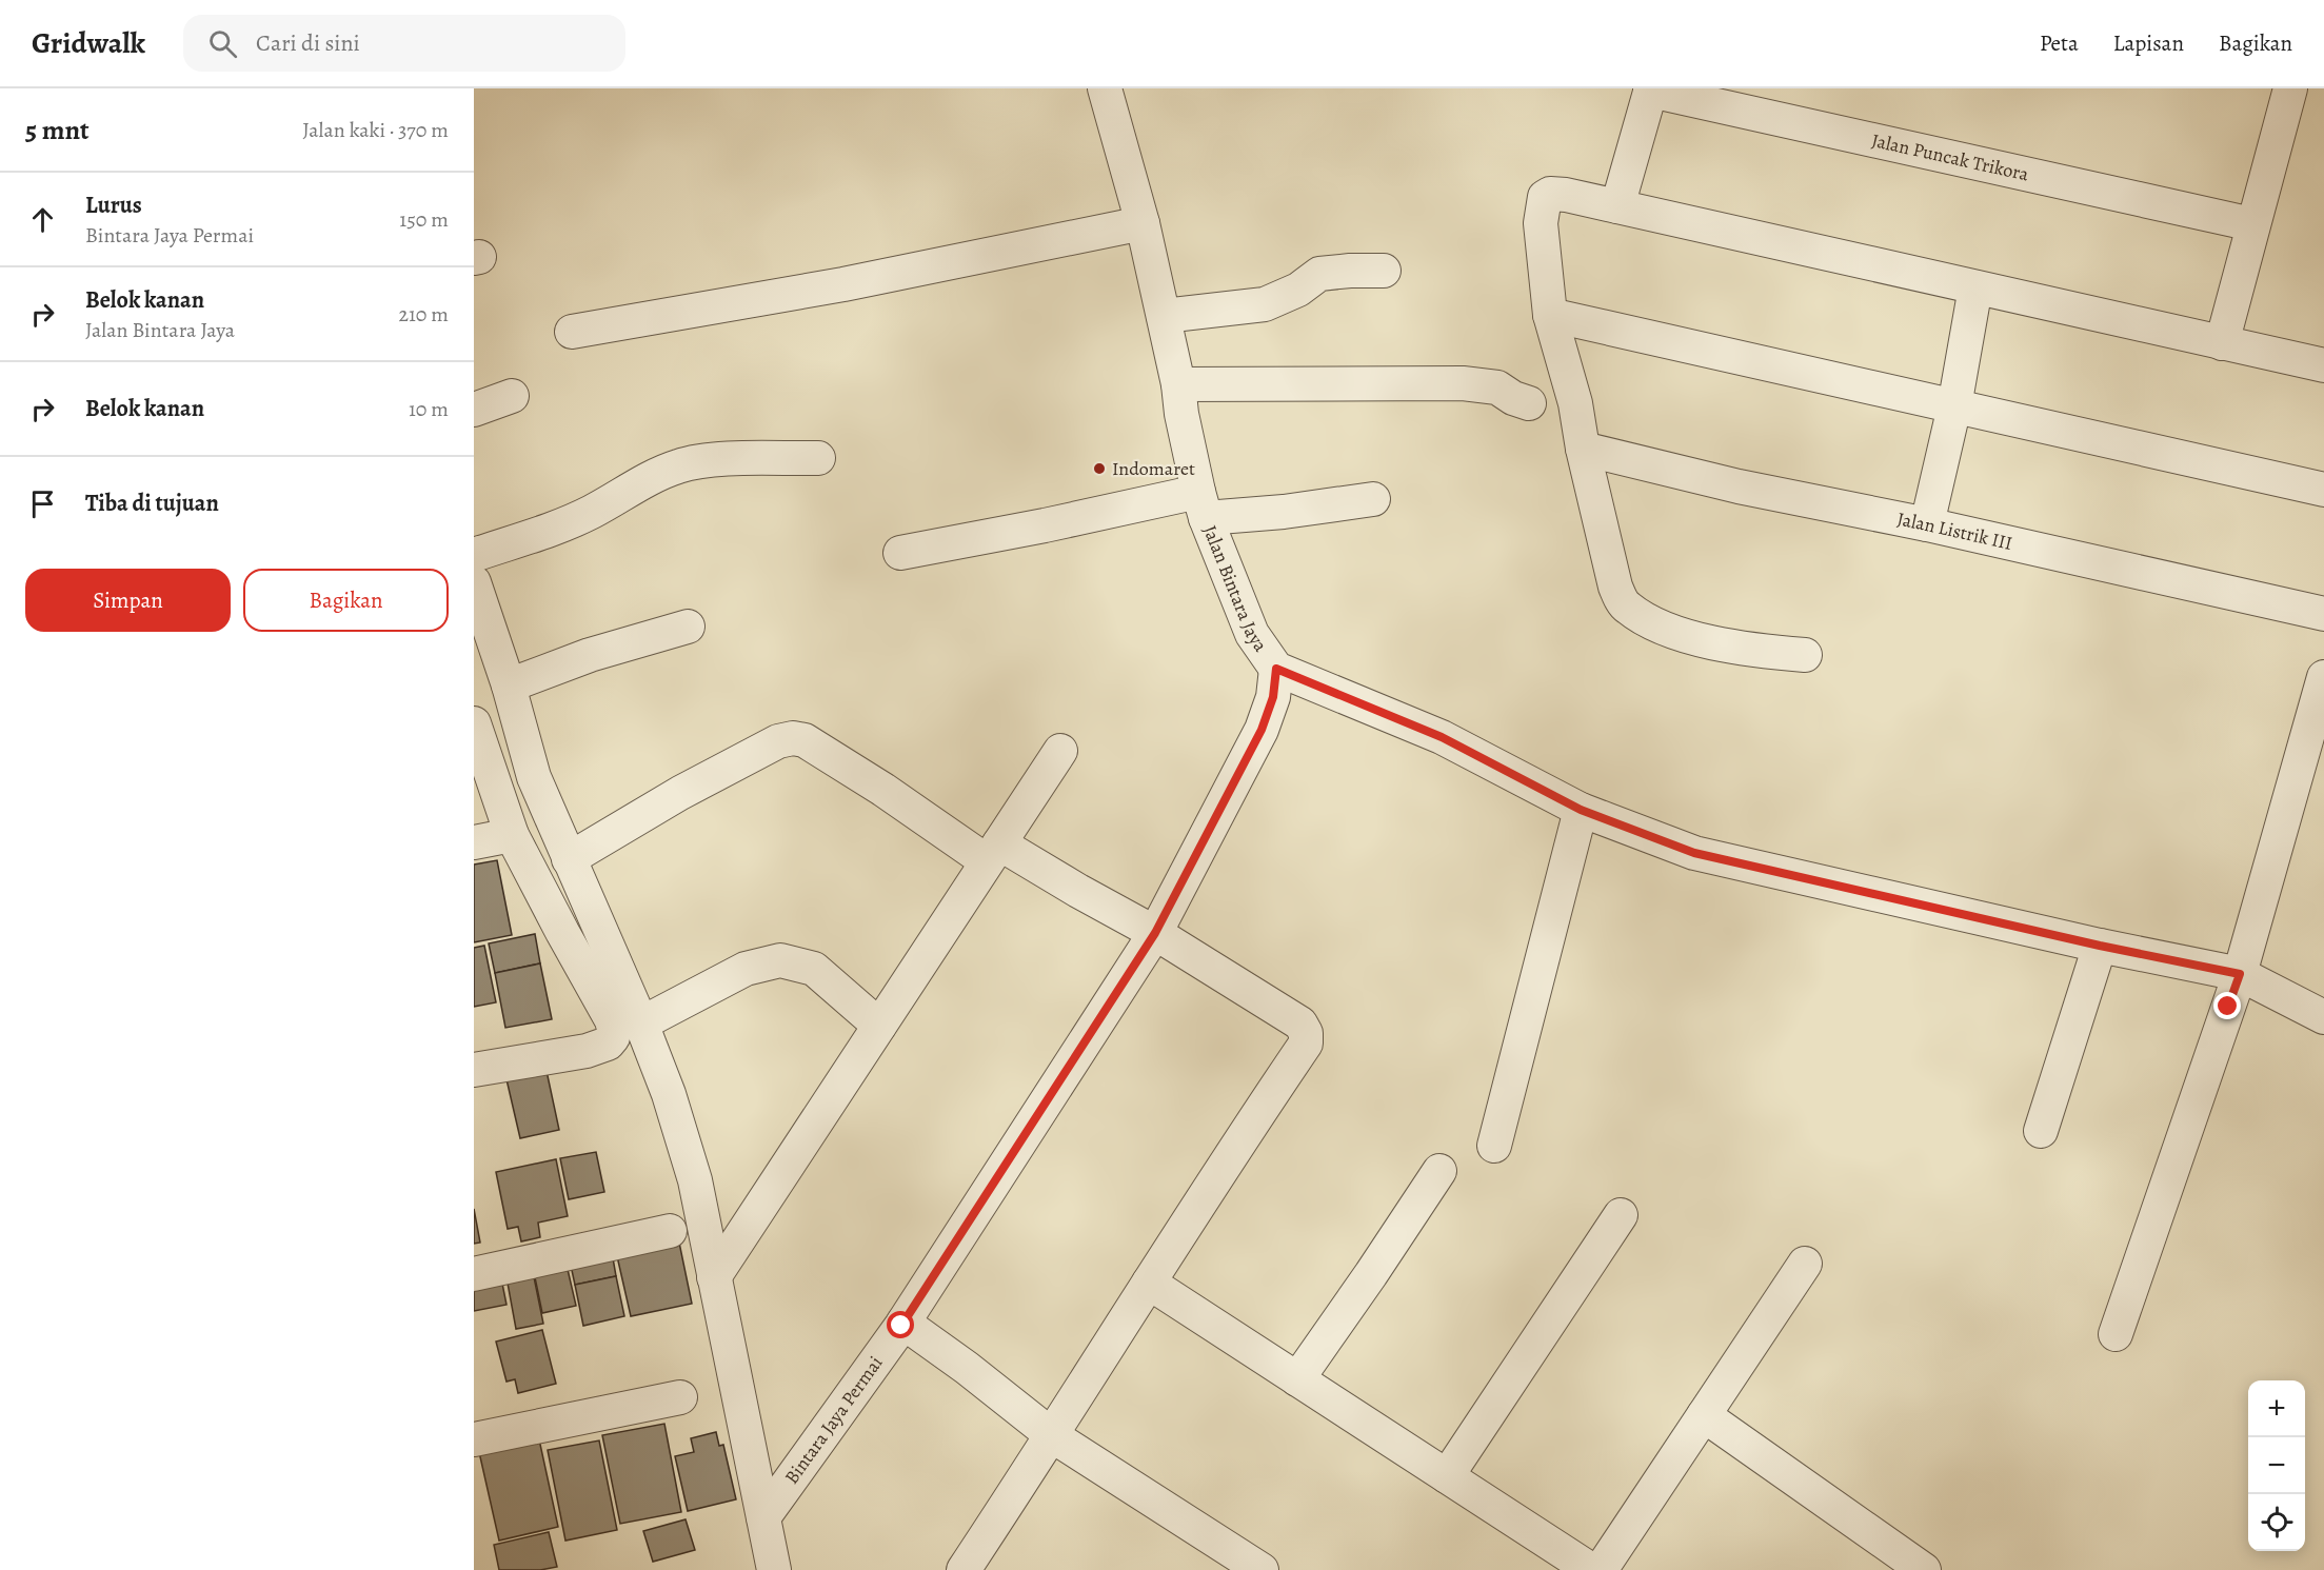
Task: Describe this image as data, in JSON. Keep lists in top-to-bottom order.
{
  "streets": {
    "street": [
      "Jalan Puncak Trikora",
      "Jalan Listrik III",
      "Jalan Bintara Jaya",
      "Bintara Jaya Permai"
    ]
  },
  "crossings": [
    ["Jalan Bintara Jaya", "Bintara Jaya Permai"]
  ],
  "places": ["Indomaret"],
  "page": {
    "header": "Gridwalk",
    "search": "Cari di sini",
    "nav": ["Peta", "Lapisan", "Bagikan"],
    "heading": ["5 mnt", "Jalan kaki · 370 m"],
    "list": [
      ["Lurus", "Bintara Jaya Permai", "150 m"],
      ["Belok kanan", "Jalan Bintara Jaya", "210 m"],
      ["Belok kanan", "10 m"],
      "Tiba di tujuan"
    ],
    "buttons": ["Simpan", "Bagikan"],
    "map_buttons": ["+", "−"]
  }
}
